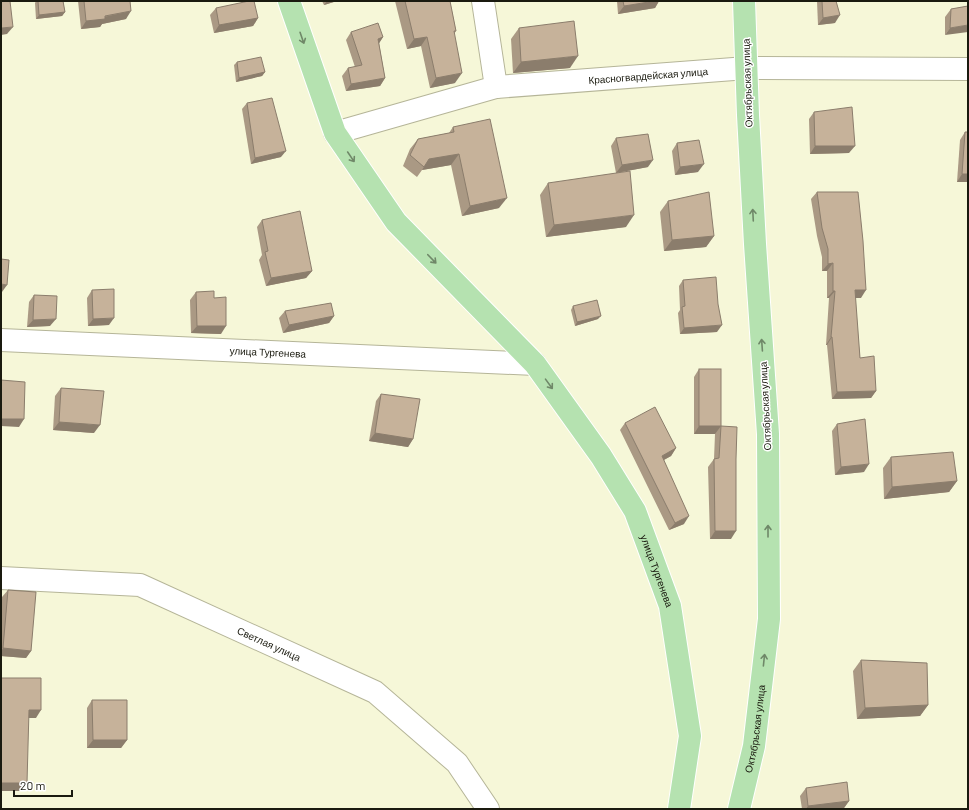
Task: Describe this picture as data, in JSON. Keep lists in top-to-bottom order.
{
  "streets": {
    "main road": ["Октябрьская улица", "улица Тургенева"],
    "street": ["Красногвардейская улица", "Светлая улица"]
  },
  "crossings": [
    ["Красногвардейская улица", "Октябрьская улица"],
    ["Красногвардейская улица", "улица Тургенева"]
  ],
  "one_way": ["Октябрьская улица", "улица Тургенева"],
  "scale_bar": "20 m"
}
